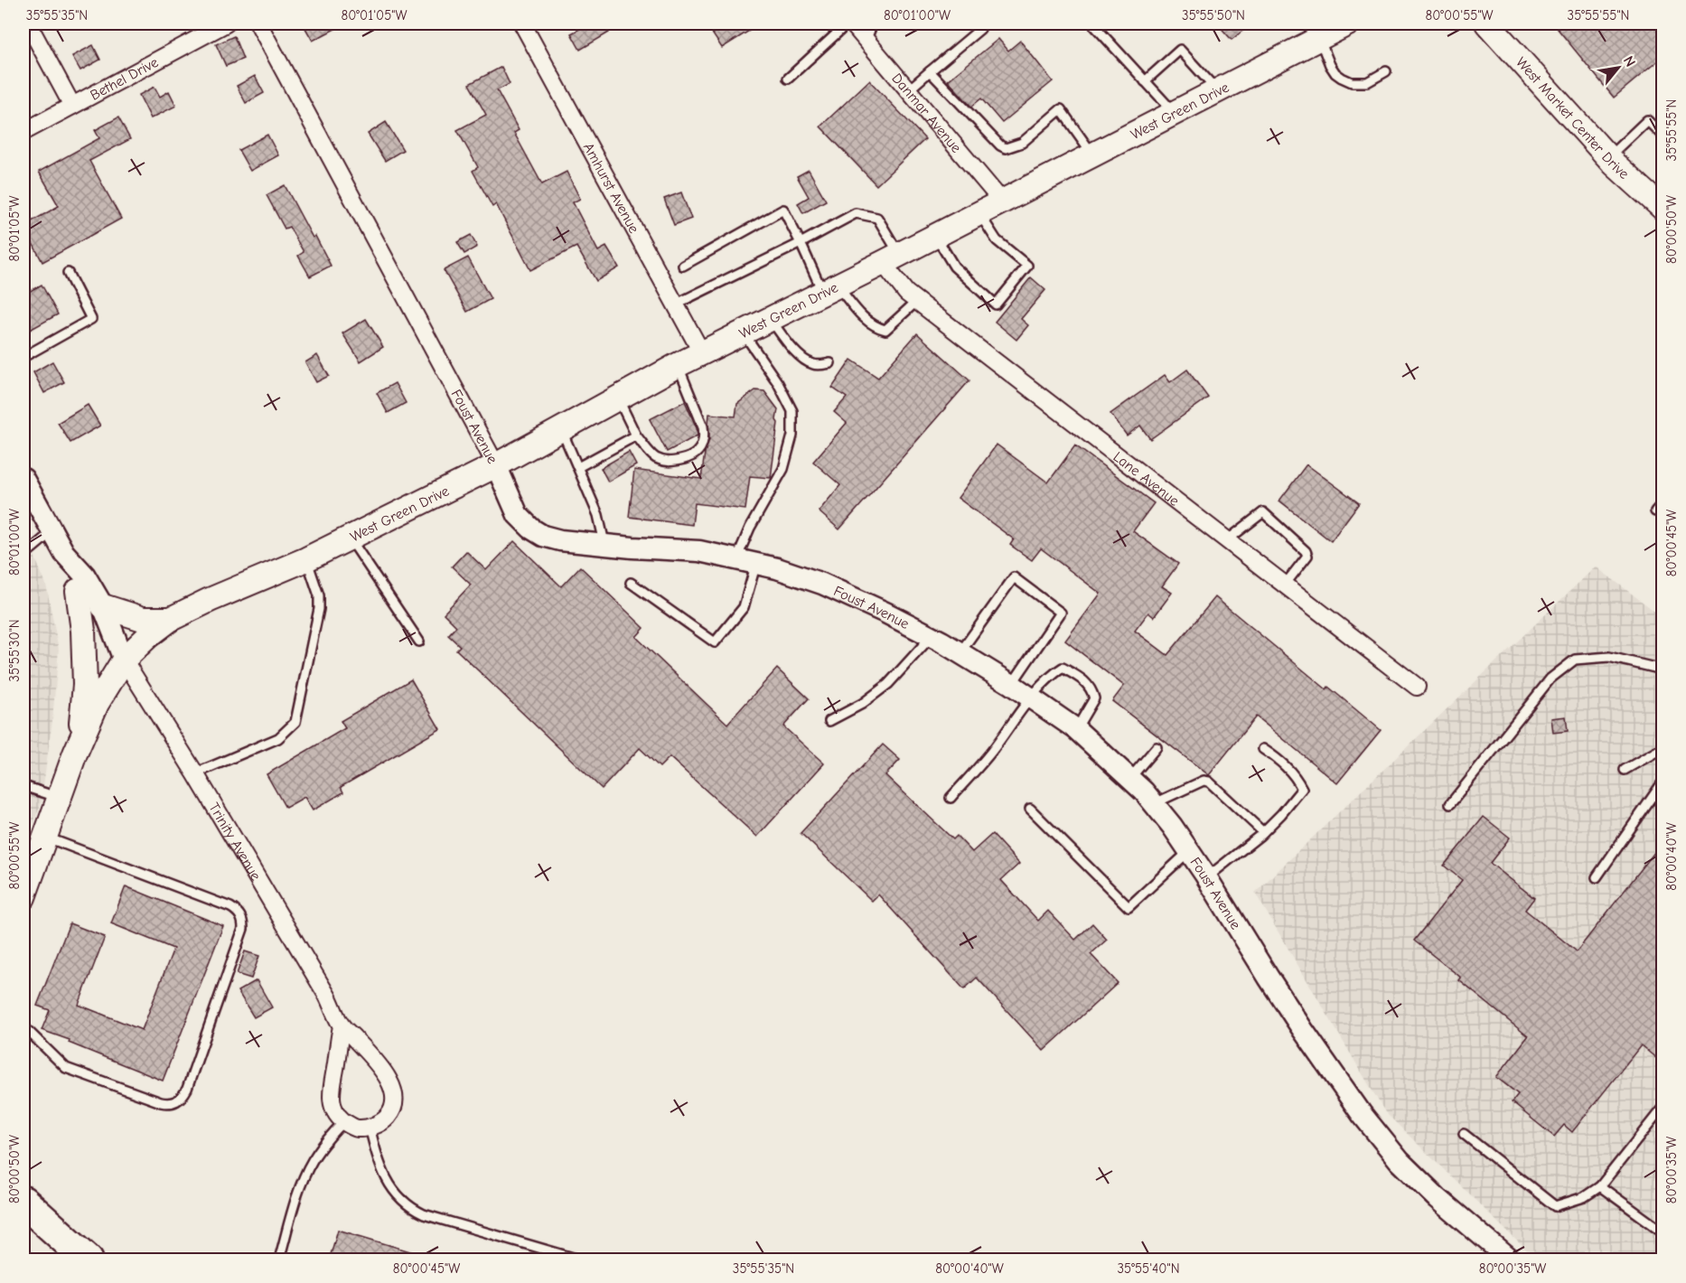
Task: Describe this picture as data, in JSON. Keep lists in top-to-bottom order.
{
  "streets": {
    "main road": ["West Green Drive", "West Market Center Drive"],
    "street": [
      "Bethel Drive",
      "Danmar Avenue",
      "Amhurst Avenue",
      "Foust Avenue",
      "Lane Avenue",
      "Trinity Avenue"
    ]
  },
  "crossings": [
    ["West Green Drive", "Danmar Avenue"],
    ["West Green Drive", "Amhurst Avenue"],
    ["West Green Drive", "Foust Avenue"],
    ["West Green Drive", "Lane Avenue"],
    ["West Green Drive", "Trinity Avenue"]
  ],
  "north": "top right",
  "coordinates": [
    "35°55'35\"N",
    "80°01'05\"W",
    "80°01'00\"W",
    "35°55'50\"N",
    "80°00'55\"W",
    "35°55'55\"N",
    "80°00'50\"W",
    "80°00'45\"W",
    "35°55'30\"N",
    "80°00'40\"W",
    "80°00'35\"W",
    "35°55'40\"N"
  ]
}
